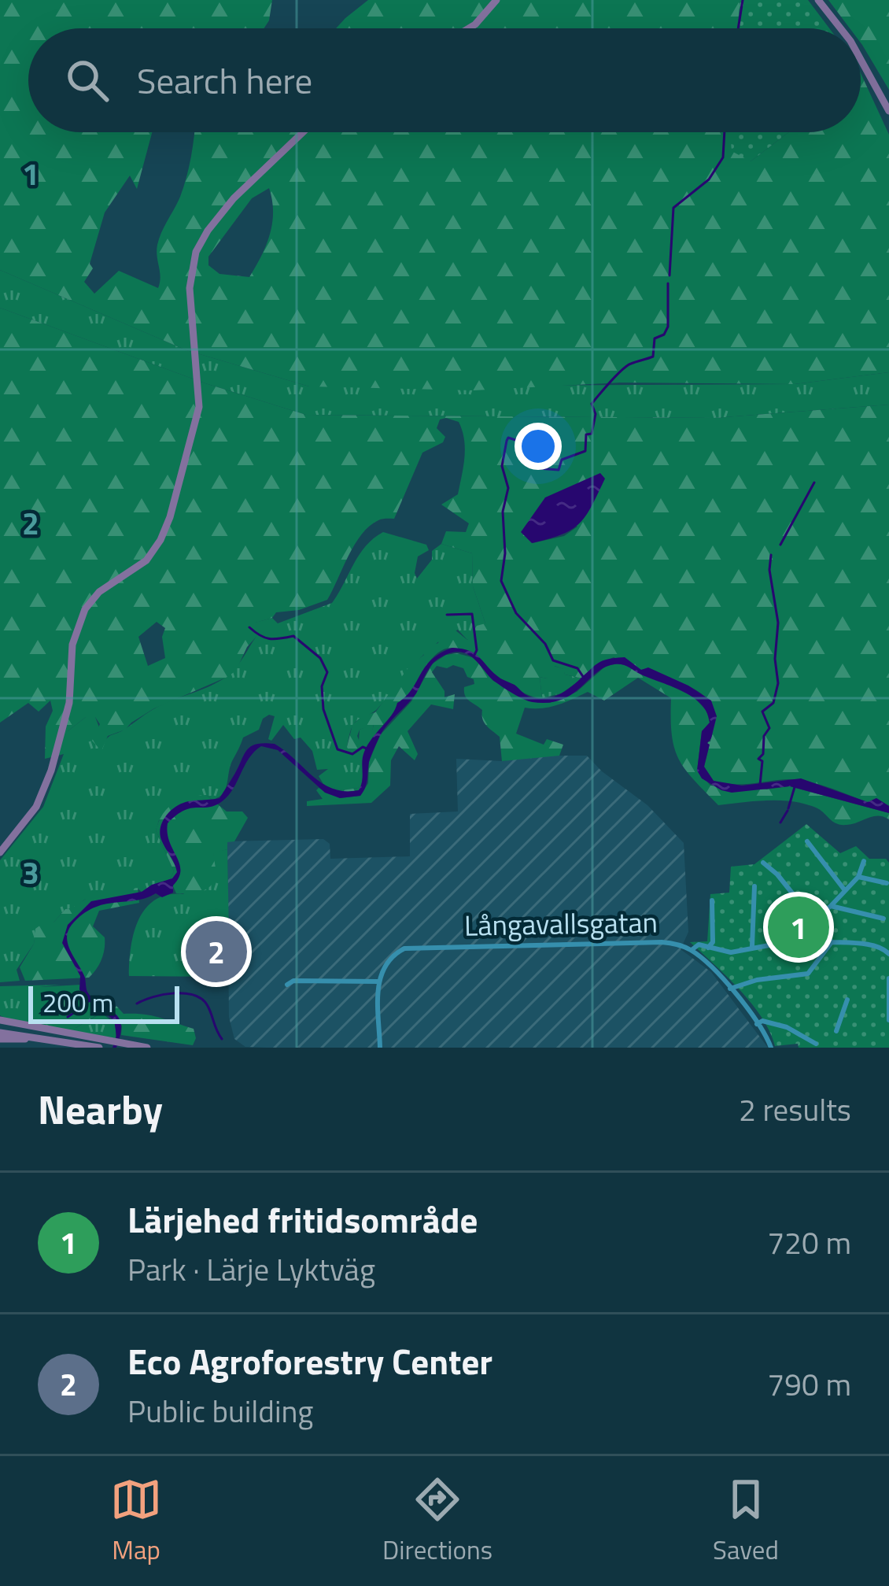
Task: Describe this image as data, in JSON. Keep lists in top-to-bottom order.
{
  "streets": {
    "street": ["Långavallsgatan"]
  },
  "scale_bar": "200 m",
  "page": {
    "search": "Search here",
    "pins": ["1", "2"],
    "scale": "200 m",
    "heading": ["Nearby", "2 results"],
    "list": [
      {
        "mark": "1",
        "name": "Lärjehed fritidsområde",
        "note": "Park · Lärje Lyktväg",
        "value": "720 m"
      },
      {
        "mark": "2",
        "name": "Eco Agroforestry Center",
        "note": "Public building",
        "value": "790 m"
      }
    ],
    "nav": ["Map", "Directions", "Saved"]
  },
  "grid": {
    "rows": ["1", "2", "3"]
  }
}
